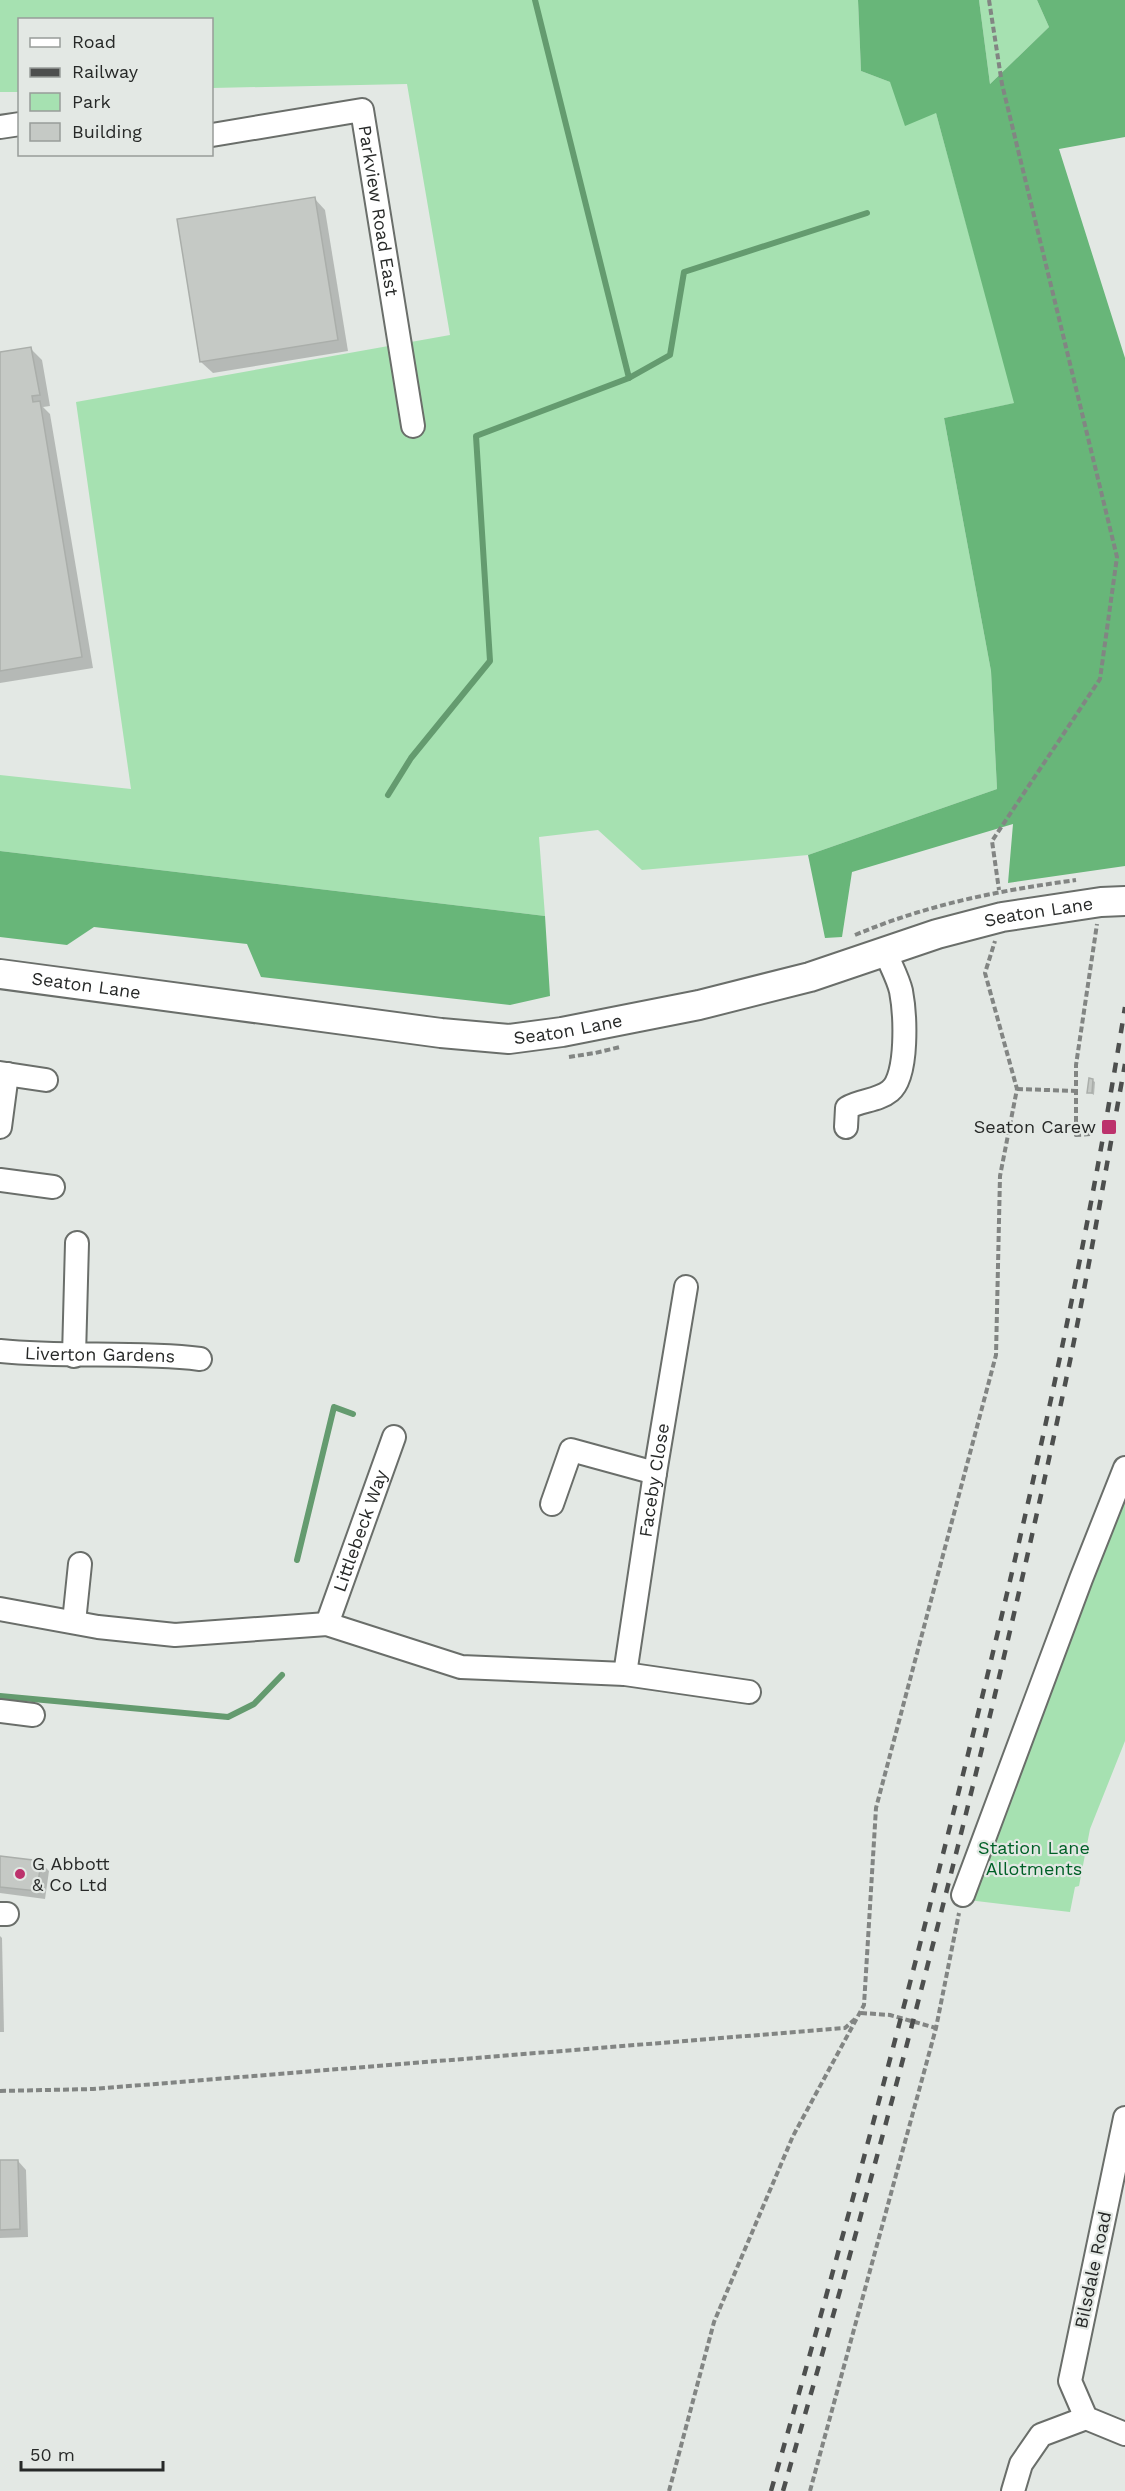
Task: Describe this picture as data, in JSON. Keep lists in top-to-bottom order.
{
  "streets": {
    "main road": ["Seaton Lane"],
    "street": [
      "Parkview Road East",
      "Liverton Gardens",
      "Faceby Close",
      "Littlebeck Way",
      "Bilsdale Road"
    ]
  },
  "parks": ["Station Lane Allotments"],
  "places": {
    "transit": ["Seaton Carew"],
    "other": ["G Abbott & Co Ltd"]
  },
  "legend": [
    "Road",
    "Railway",
    "Park",
    "Building"
  ],
  "scale_bar": "50 m"
}
